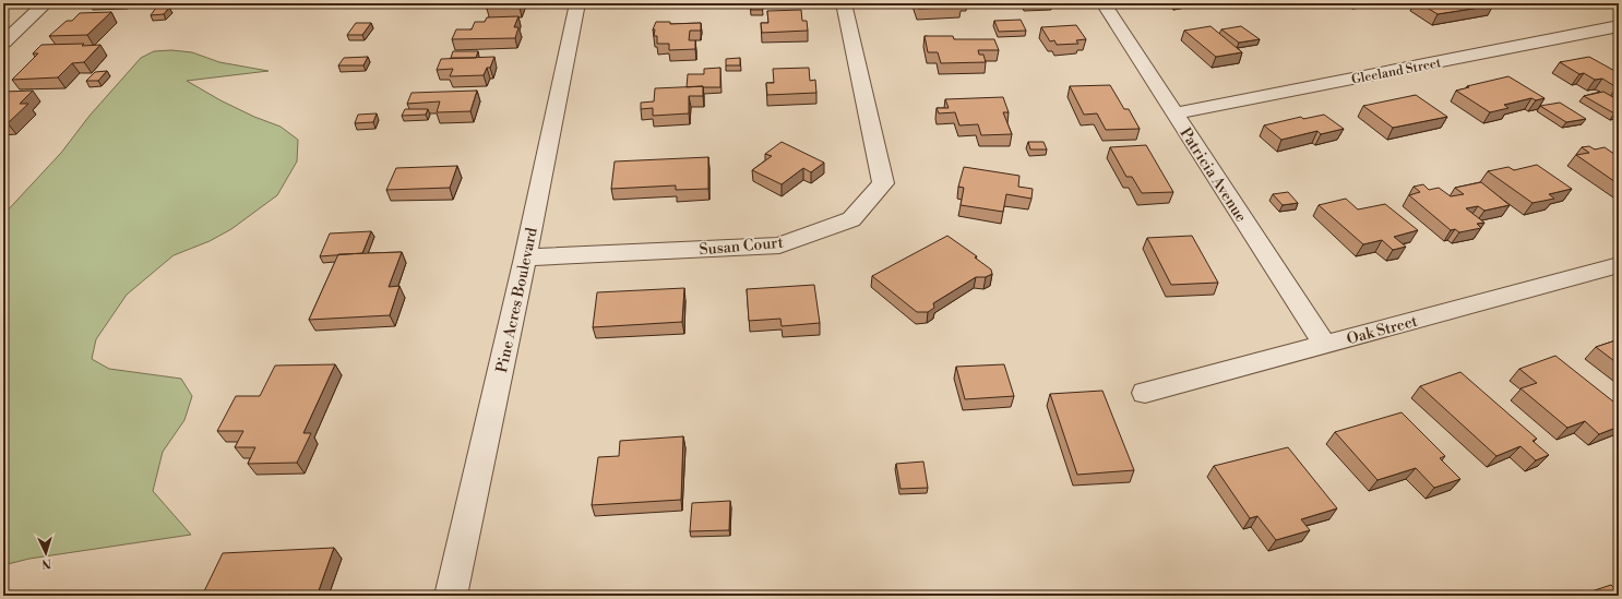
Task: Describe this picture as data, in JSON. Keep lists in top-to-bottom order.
{
  "streets": {
    "street": [
      "Gleeland Street",
      "Patricia Avenue",
      "Susan Court",
      "Pine Acres Boulevard",
      "Oak Street"
    ]
  },
  "crossings": [
    ["Gleeland Street", "Patricia Avenue"],
    ["Patricia Avenue", "Oak Street"],
    ["Susan Court", "Pine Acres Boulevard"]
  ],
  "north": "bottom"
}
